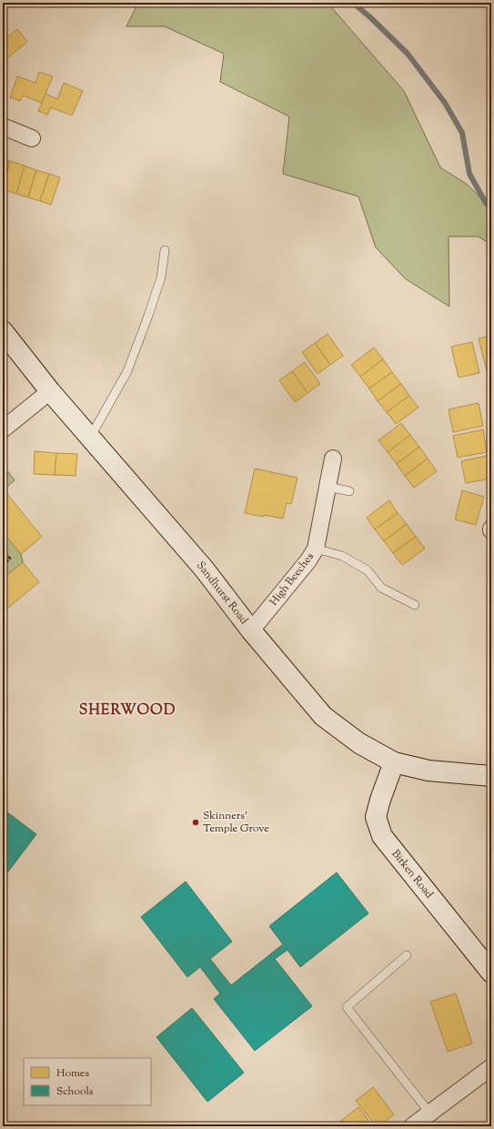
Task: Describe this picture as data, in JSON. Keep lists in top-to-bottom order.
{
  "streets": {
    "street": ["High Beeches", "Sandhurst Road", "Birken Road"]
  },
  "crossings": [
    ["High Beeches", "Sandhurst Road"],
    ["Sandhurst Road", "Birken Road"]
  ],
  "districts": ["SHERWOOD"],
  "places": ["Skinners' Temple Grove"],
  "legend": ["Homes", "Schools"]
}
